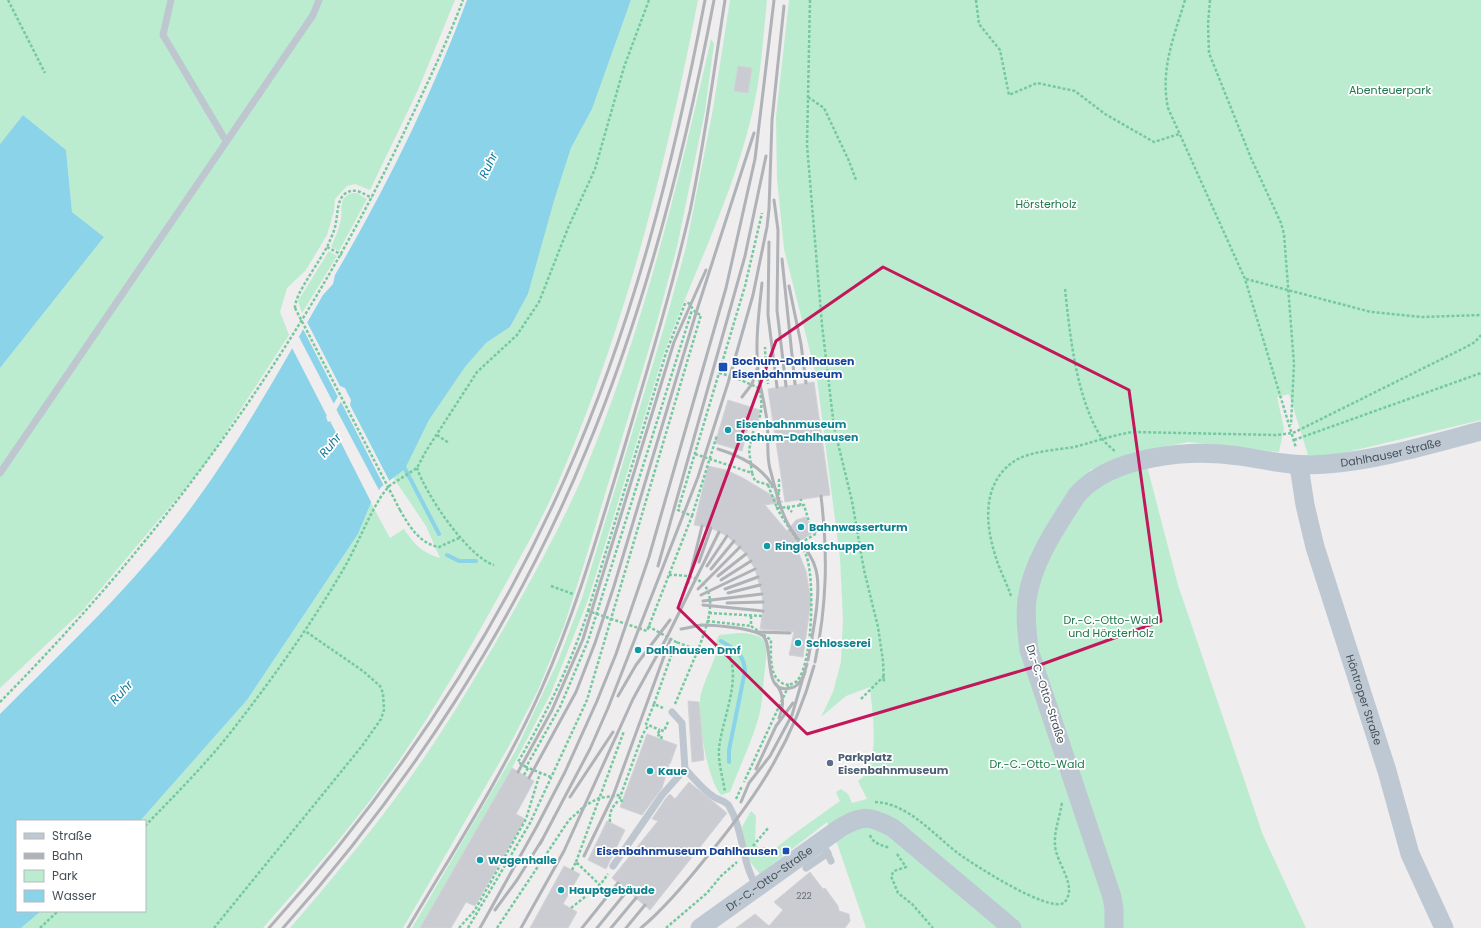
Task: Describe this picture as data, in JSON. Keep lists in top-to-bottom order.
{
  "streets": {
    "street": ["Dahlhauser Straße", "Dr.-C.-Otto-Straße", "Höntroper Straße"]
  },
  "crossings": [
    ["Dahlhauser Straße", "Dr.-C.-Otto-Straße"],
    ["Dahlhauser Straße", "Höntroper Straße"]
  ],
  "water": ["Ruhr"],
  "parks": [
    "Abenteuerpark",
    "Hörsterholz",
    "Dr.-C.-Otto-Wald und Hörsterholz",
    "Dr.-C.-Otto-Wald"
  ],
  "places": {
    "transit": ["Bochum-Dahlhausen Eisenbahnmuseum", "Eisenbahnmuseum Dahlhausen"],
    "other": [
      "Eisenbahnmuseum Bochum-Dahlhausen",
      "Bahnwasserturm",
      "Ringlokschuppen",
      "Schlosserei",
      "Dahlhausen Dmf",
      "Parkplatz Eisenbahnmuseum",
      "Kaue",
      "Wagenhalle",
      "Hauptgebäude"
    ]
  },
  "house_numbers": ["222"],
  "legend": [
    "Straße",
    "Bahn",
    "Park",
    "Wasser"
  ]
}
